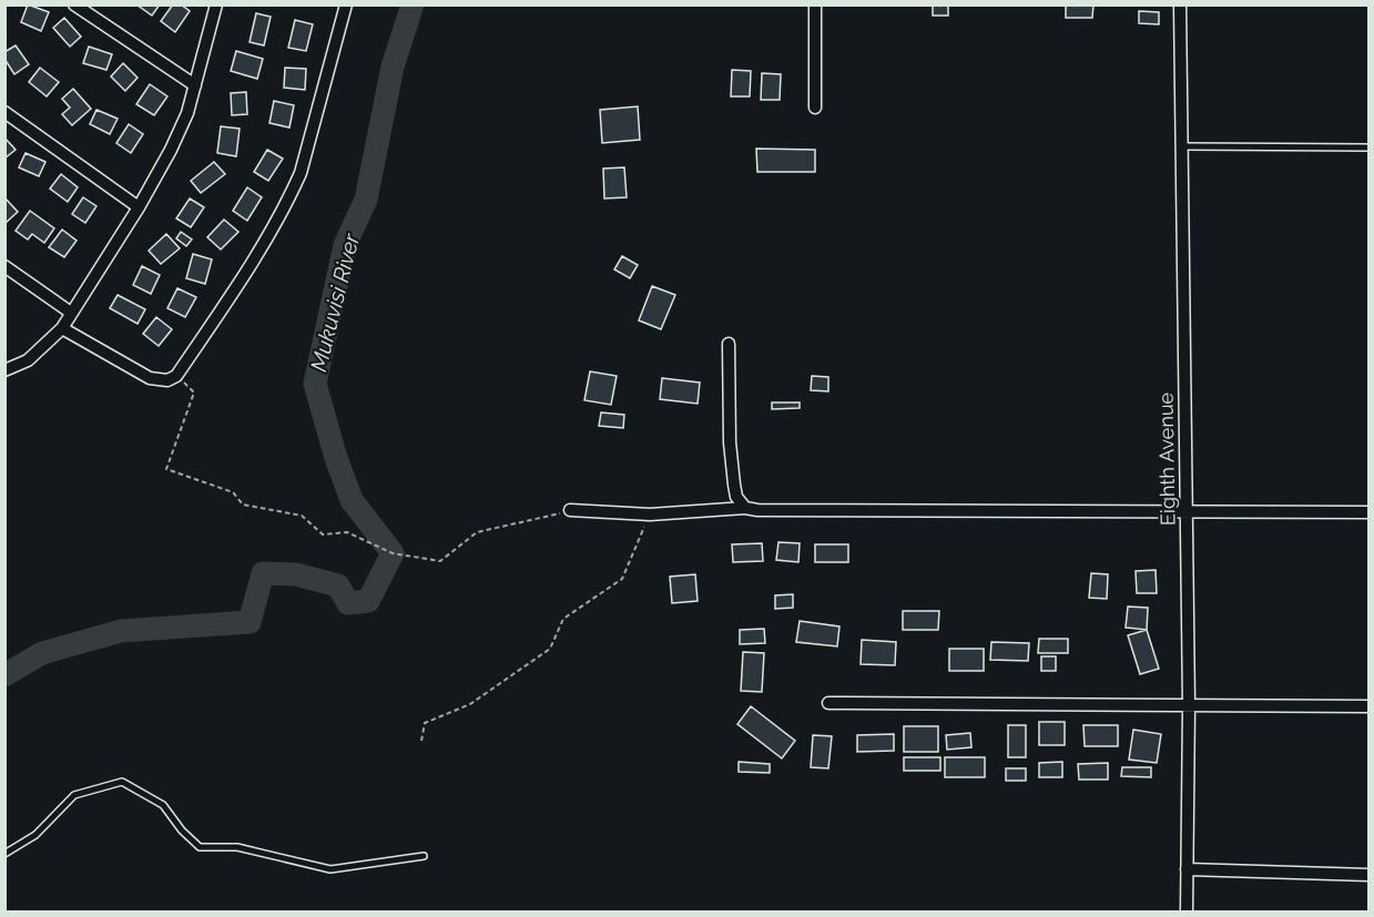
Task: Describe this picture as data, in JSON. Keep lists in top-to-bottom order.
{
  "streets": {
    "street": ["Eighth Avenue"]
  },
  "water": ["Mukuvisi River"]
}
